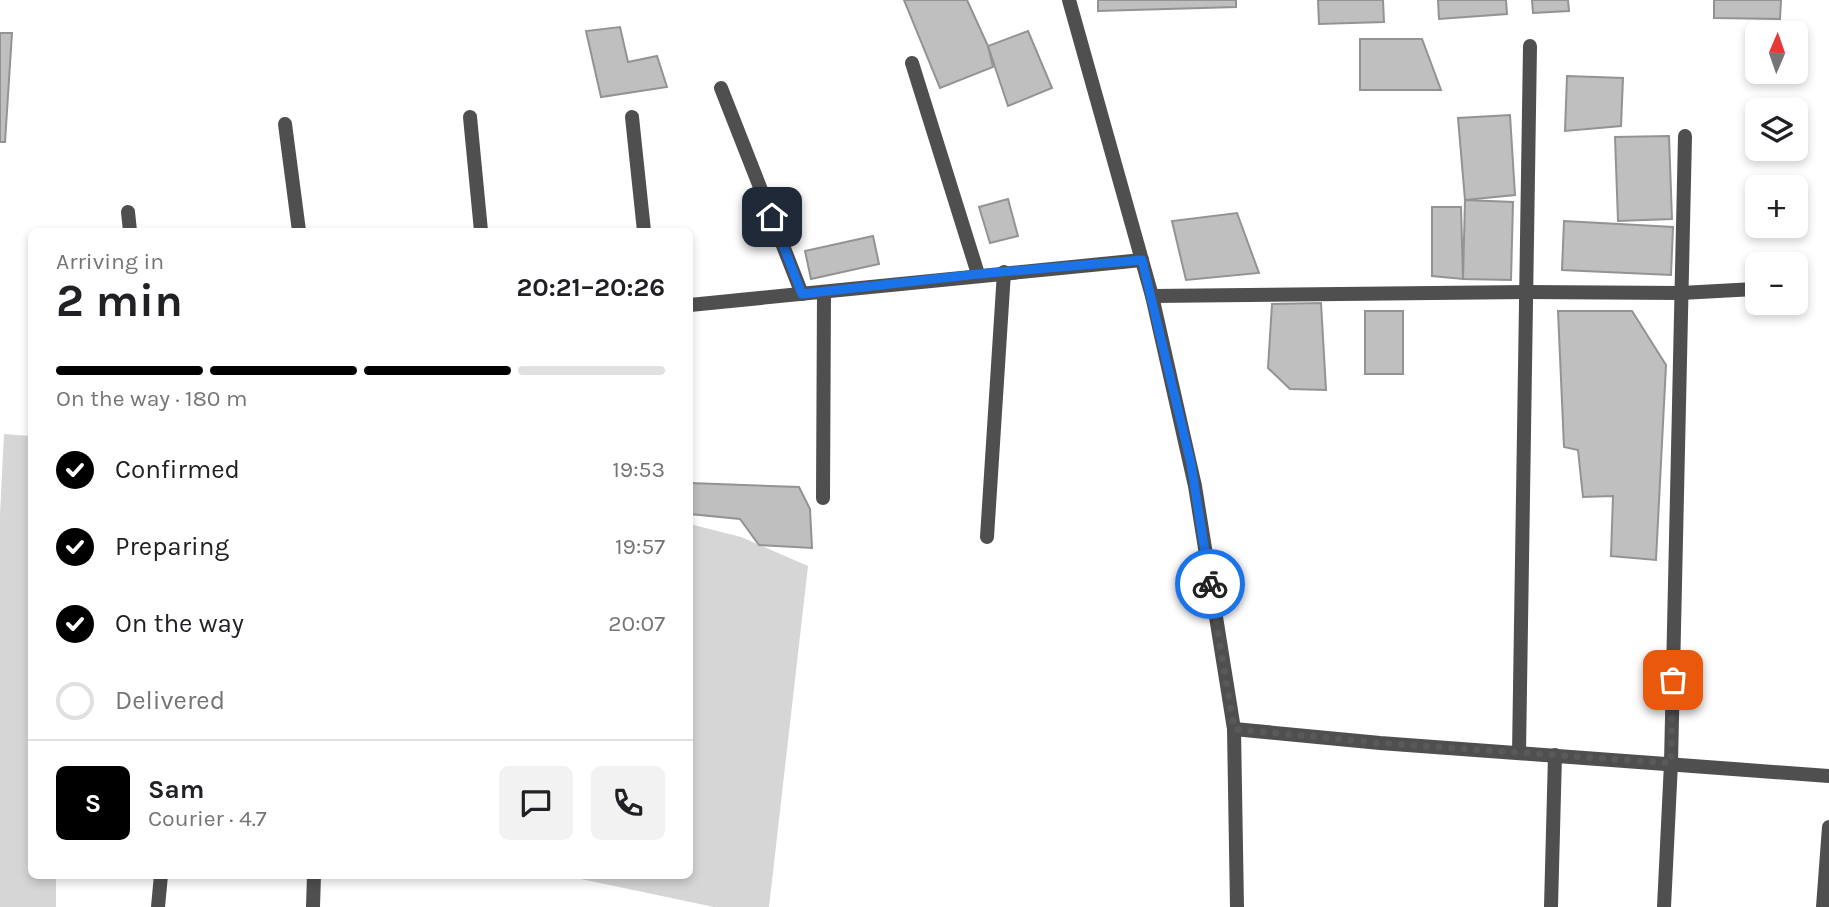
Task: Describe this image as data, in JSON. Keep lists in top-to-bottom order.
{
  "north": "top",
  "page": {
    "map_buttons": ["+", "−"],
    "heading": ["2 min", "Arriving in", "20:21–20:26"],
    "panel": ["Sam", "Courier · 4.7"],
    "bar": "On the way · 180 m",
    "list": [
      ["Confirmed", "19:53"],
      ["Preparing", "19:57"],
      ["On the way", "20:07"],
      "Delivered"
    ],
    "round": "S"
  }
}
